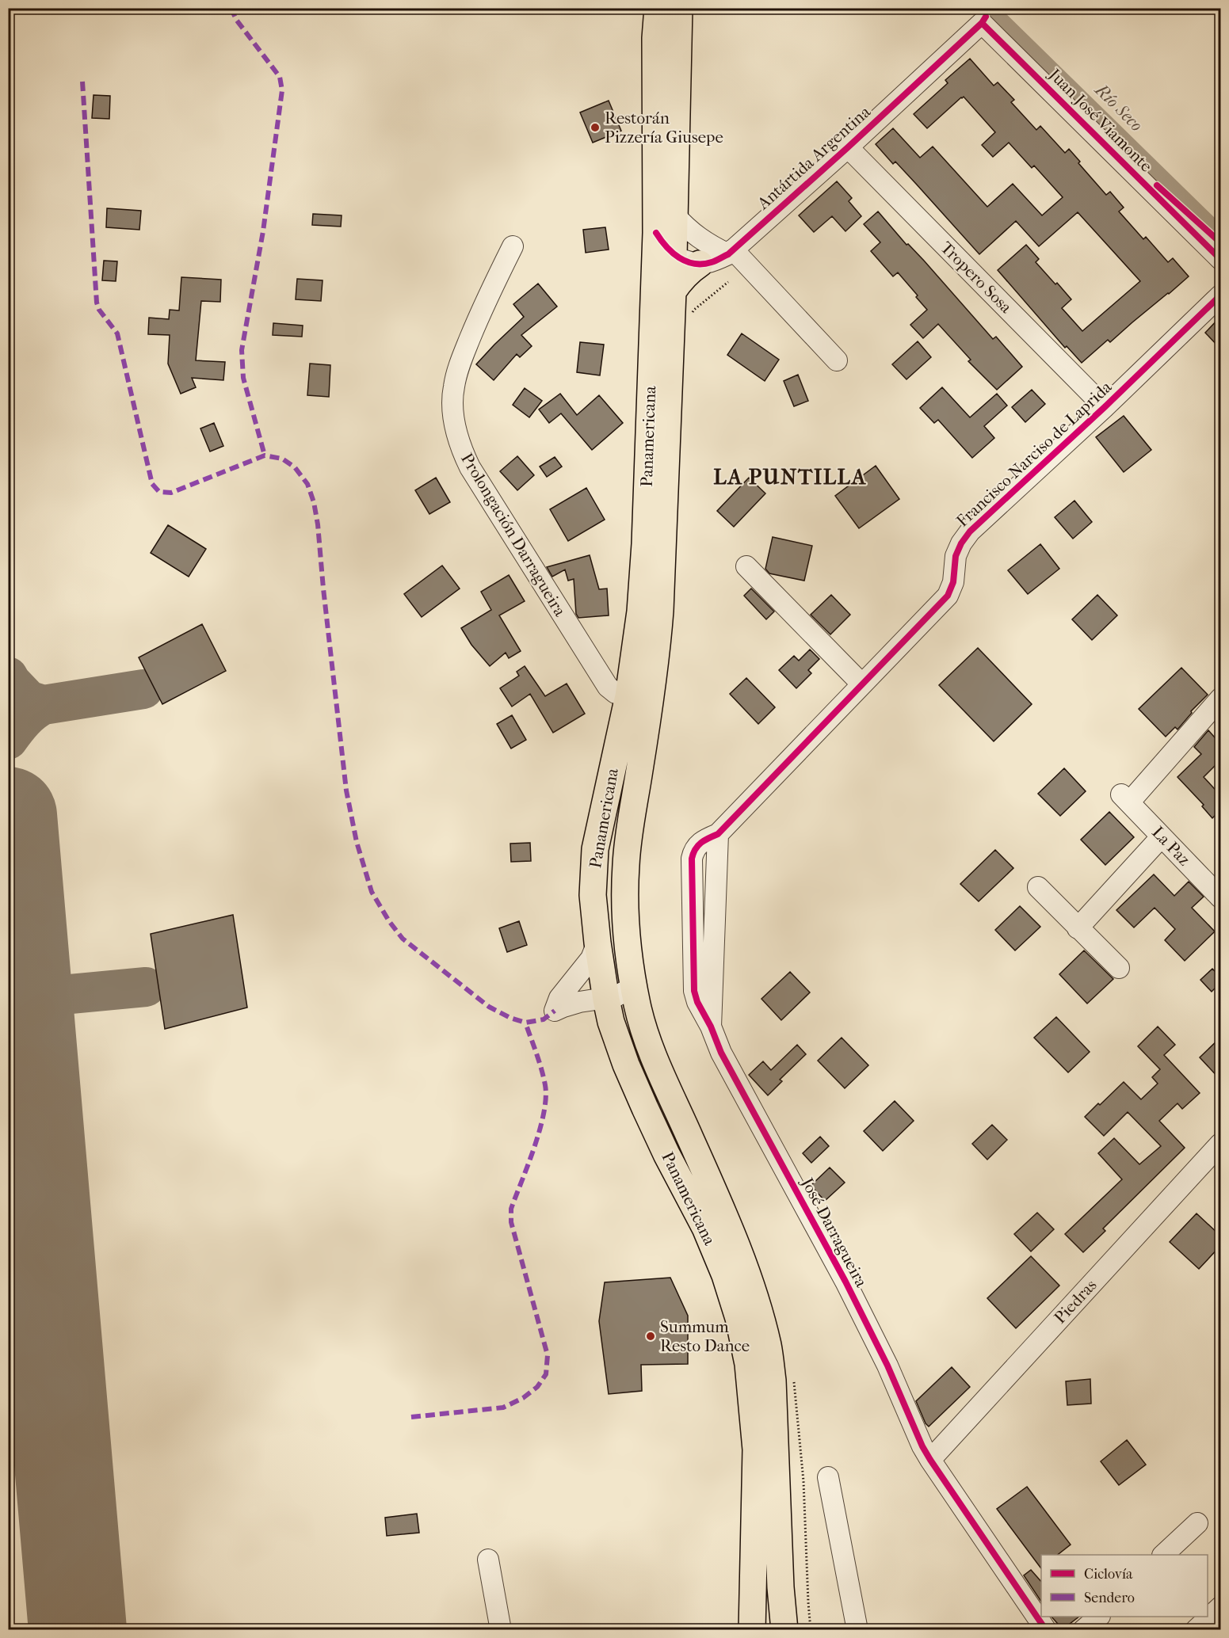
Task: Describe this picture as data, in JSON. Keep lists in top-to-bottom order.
{
  "streets": {
    "main road": ["Panamericana"],
    "street": [
      "Juan José Viamonte",
      "Antártida Argentina",
      "Tropero Sosa",
      "Francisco Narciso de Laprida",
      "Prolongación Darragueira",
      "La Paz",
      "José Darragueira",
      "Piedras"
    ]
  },
  "crossings": [
    ["Juan José Viamonte", "Antártida Argentina"],
    ["Antártida Argentina", "Tropero Sosa"],
    ["Tropero Sosa", "Francisco Narciso de Laprida"],
    ["Panamericana", "Prolongación Darragueira"],
    ["Francisco Narciso de Laprida", "José Darragueira"],
    ["José Darragueira", "Piedras"]
  ],
  "districts": ["LA PUNTILLA"],
  "water": ["Río Seco"],
  "places": ["Restorán Pizzería Giusepe", "Summum Resto Dance"],
  "legend": ["Ciclovía", "Sendero"]
}
